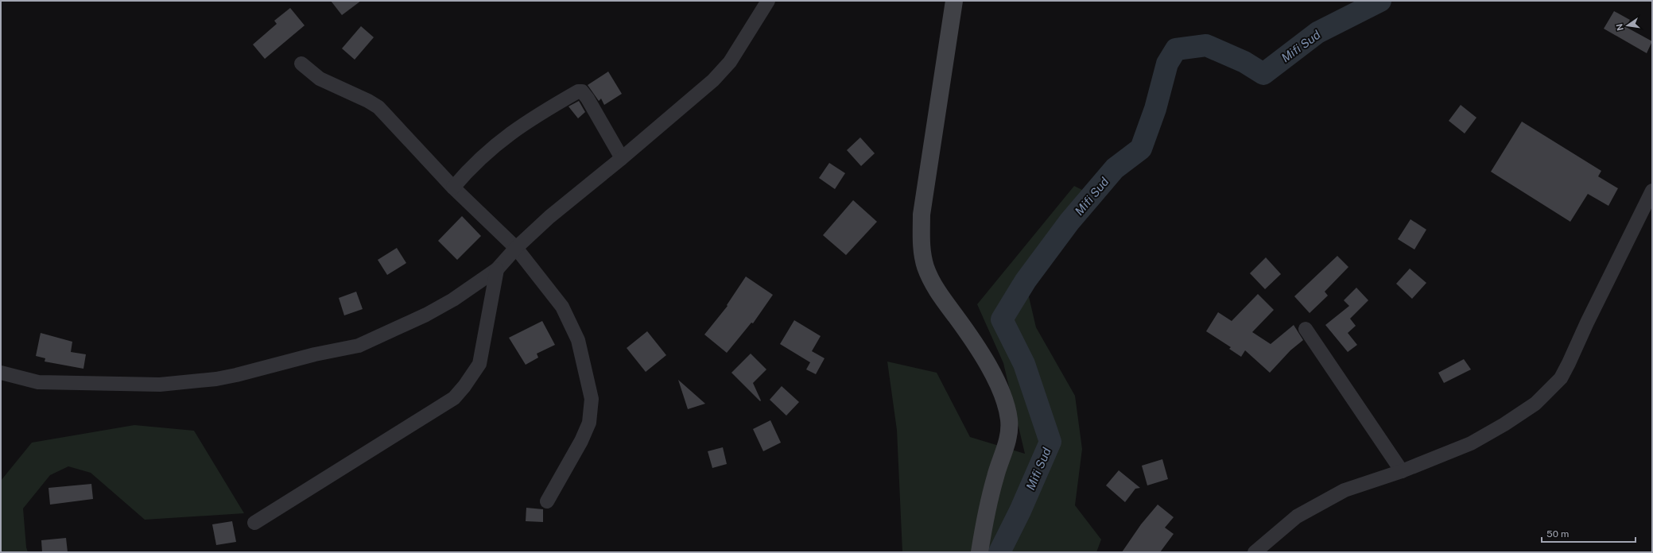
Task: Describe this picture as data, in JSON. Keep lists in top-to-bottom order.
{
  "water": ["Mifi Sud"],
  "scale_bar": "50 m",
  "north": "left"
}
